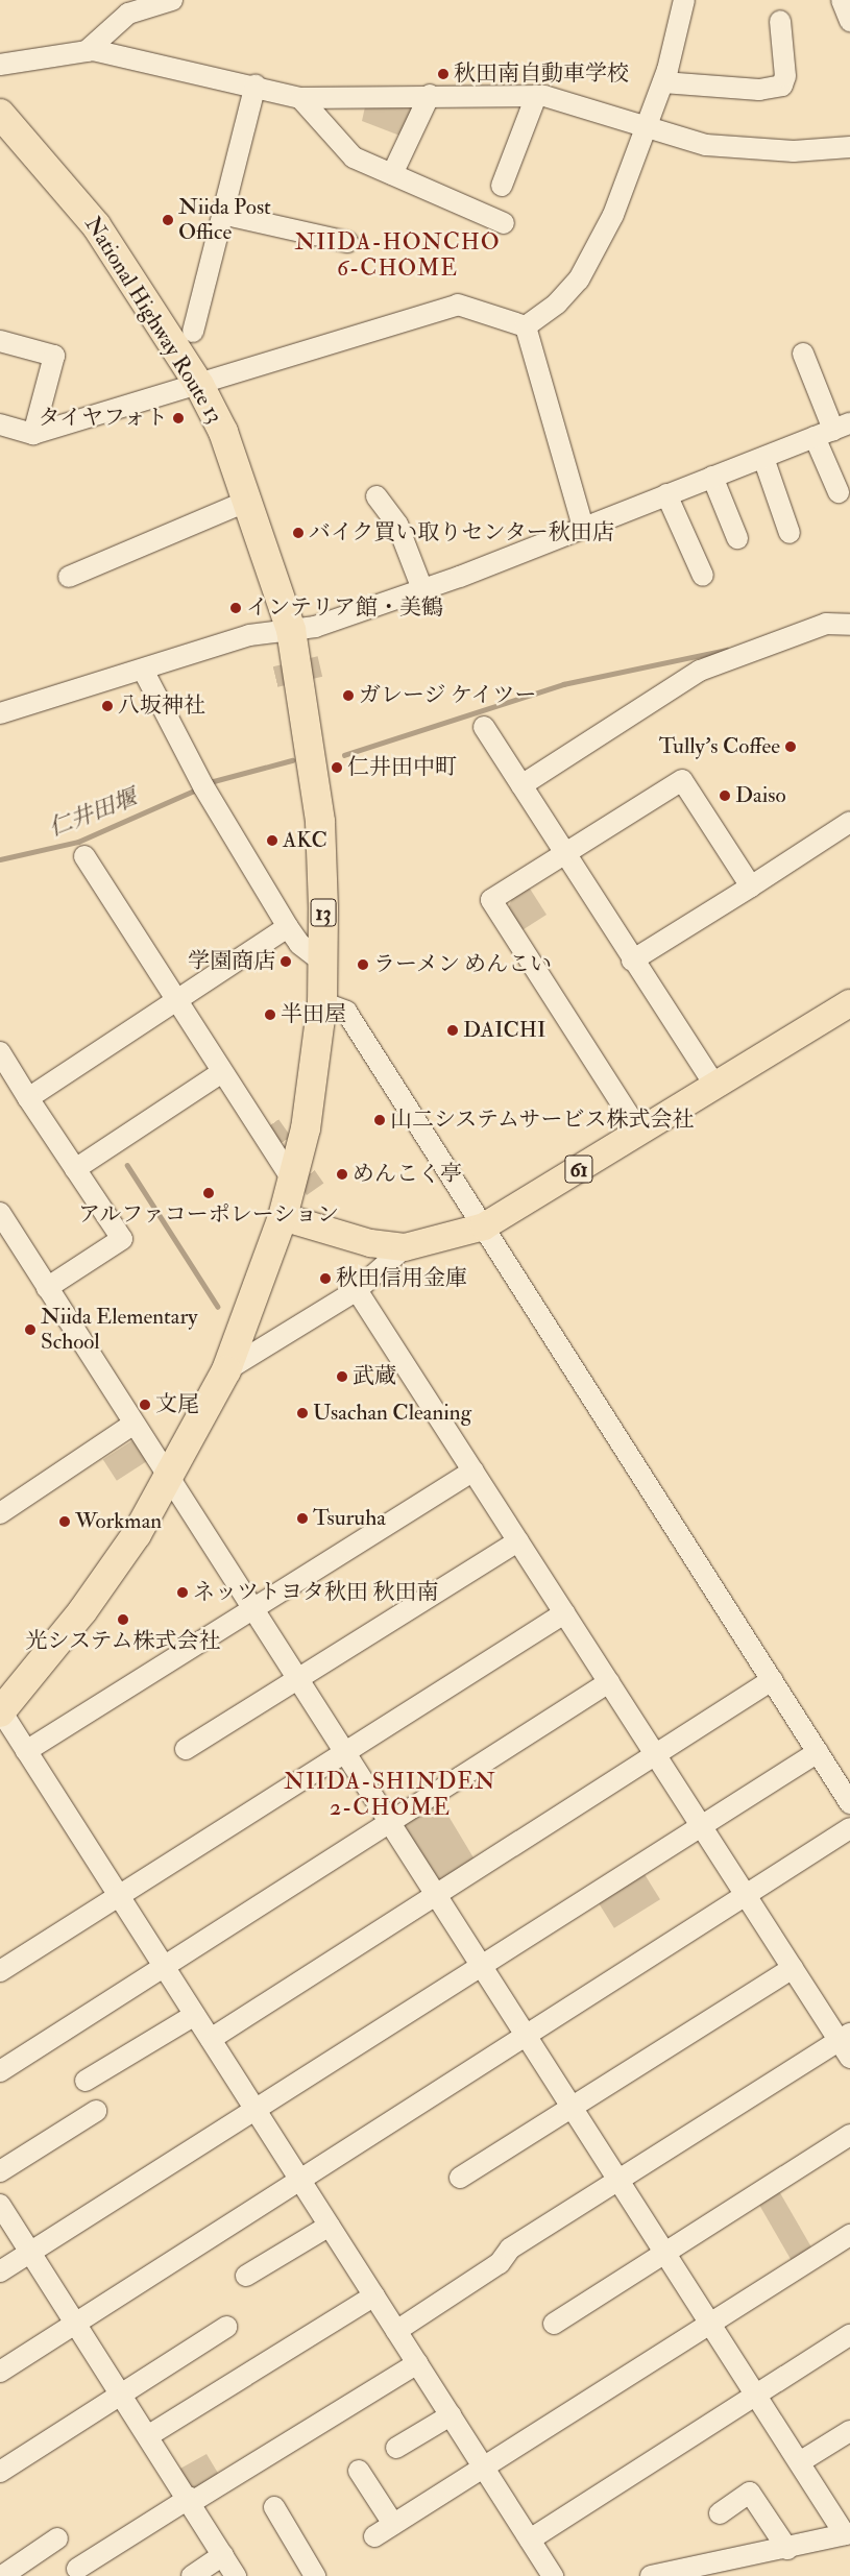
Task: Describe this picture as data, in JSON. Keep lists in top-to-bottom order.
{
  "streets": {
    "highway": ["National Highway Route 13", "13"],
    "main road": ["61"]
  },
  "crossings": [
    ["National Highway Route 13", "61"]
  ],
  "districts": ["NIIDA-HONCHO 6-CHOME", "NIIDA-SHINDEN 2-CHOME"],
  "water": ["仁井田堰"],
  "places": [
    "秋田南自動車学校",
    "Niida Post Office",
    "タイヤフォト",
    "バイク買い取りセンター秋田店",
    "インテリア館・美鶴",
    "ガレージ ケイツー",
    "八坂神社",
    "Tully's Coffee",
    "仁井田中町",
    "Daiso",
    "AKC",
    "学園商店",
    "ラーメン めんこい",
    "半田屋",
    "DAICHI",
    "山二システムサービス株式会社",
    "めんこく亭",
    "アルファコーポレーション",
    "秋田信用金庫",
    "Niida Elementary School",
    "武蔵",
    "文尾",
    "Usachan Cleaning",
    "Tsuruha",
    "Workman",
    "ネッツトヨタ秋田 秋田南",
    "光システム株式会社"
  ]
}
